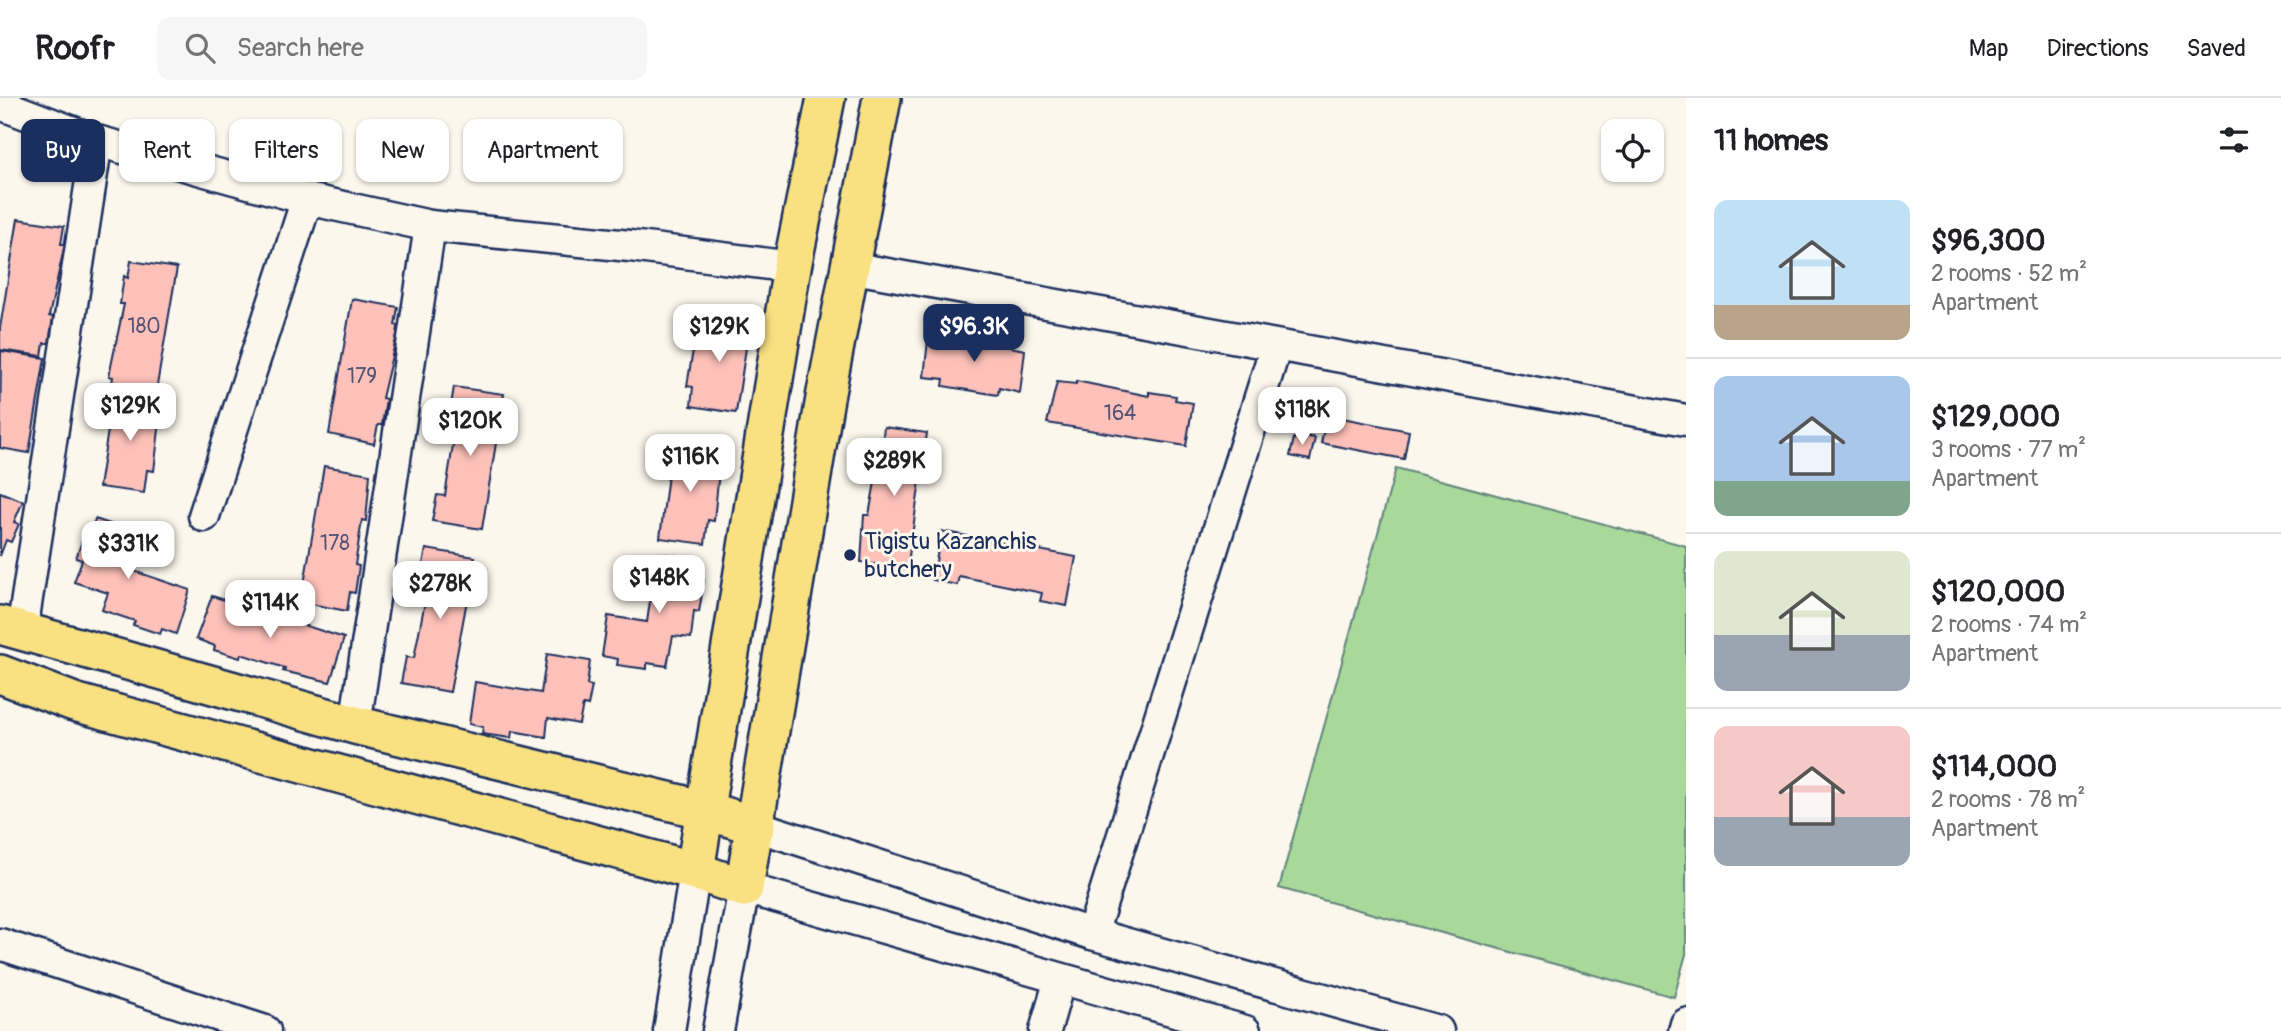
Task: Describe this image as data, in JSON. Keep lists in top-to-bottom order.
{
  "places": ["Tigistu Kazanchis butchery"],
  "house_numbers": [
    "180",
    "179",
    "164",
    "178"
  ],
  "page": {
    "header": "Roofr",
    "search": "Search here",
    "nav": ["Map", "Directions", "Saved"],
    "heading": "11 homes",
    "chip": [
      "Buy",
      "Rent",
      "Filters",
      "New",
      "Apartment"
    ],
    "list": [
      {
        "name": "$96,300",
        "note": "2 rooms · 52 m² · Apartment"
      },
      {
        "name": "$129,000",
        "note": "3 rooms · 77 m² · Apartment"
      },
      {
        "name": "$120,000",
        "note": "2 rooms · 74 m² · Apartment"
      },
      {
        "name": "$114,000",
        "note": "2 rooms · 78 m² · Apartment"
      }
    ],
    "price": [
      "$129K",
      "$96.3K",
      "$129K",
      "$118K",
      "$120K",
      "$116K",
      "$289K",
      "$331K",
      "$148K",
      "$278K",
      "$114K"
    ]
  }
}
